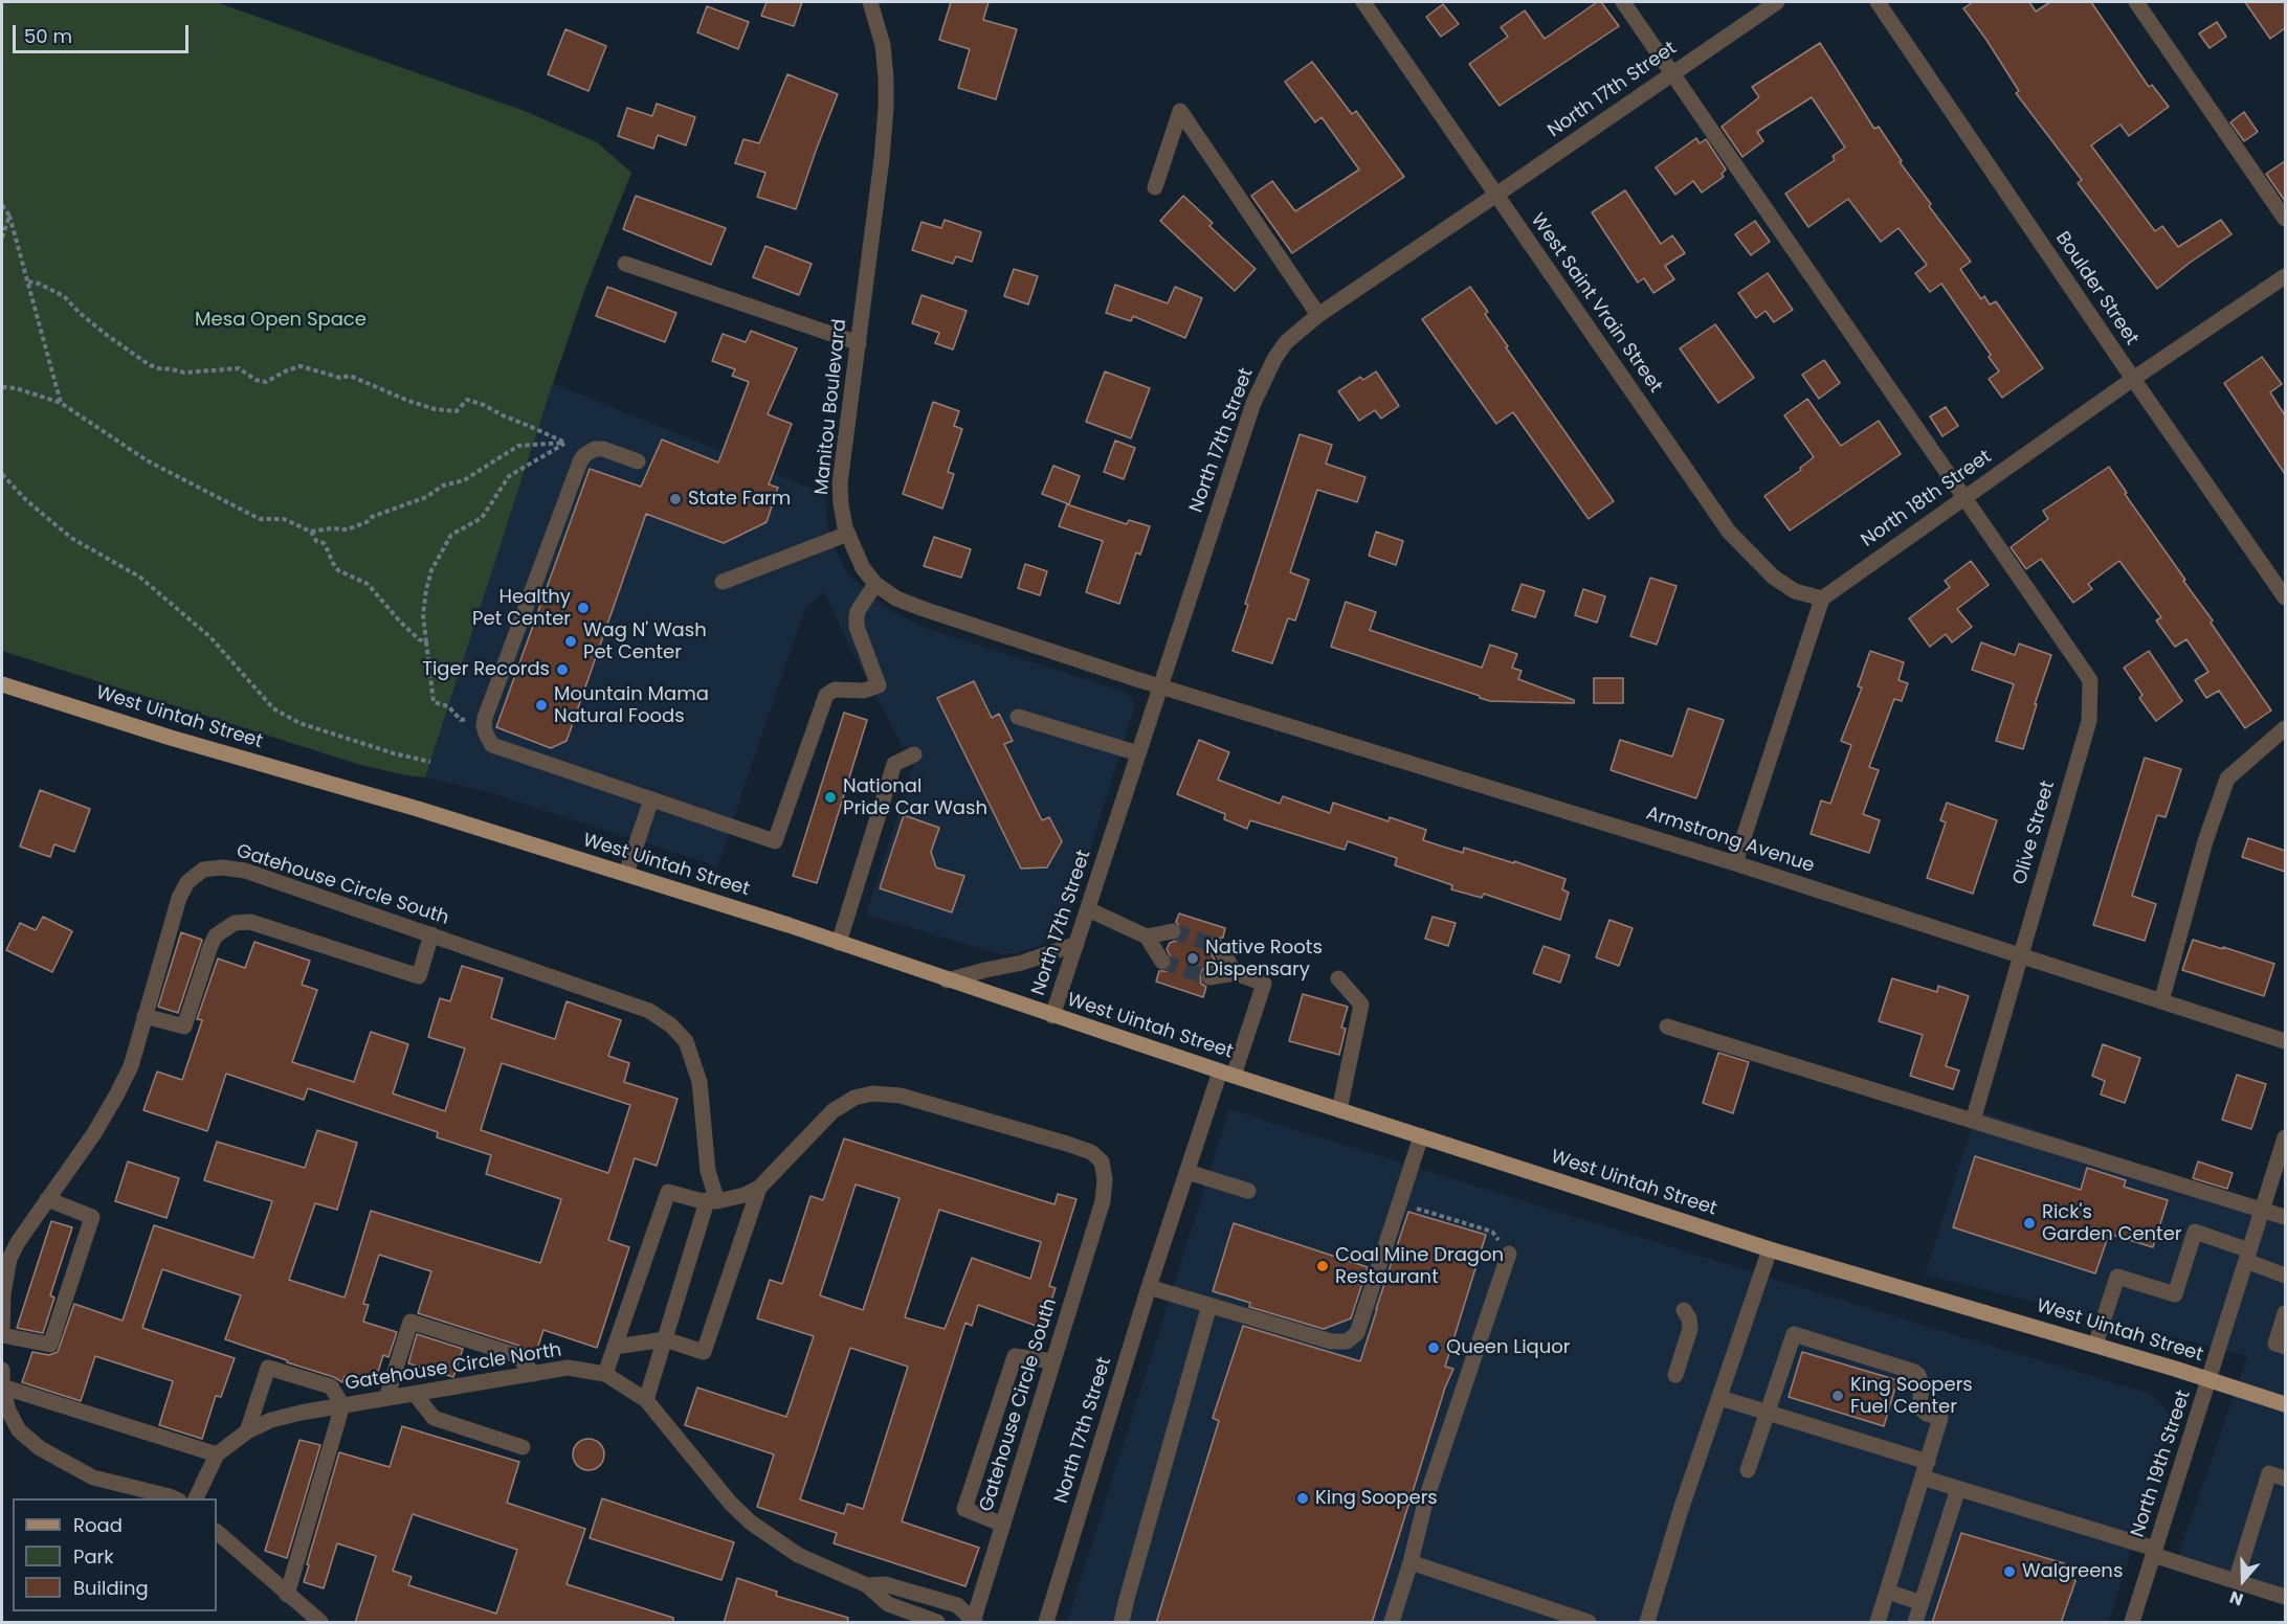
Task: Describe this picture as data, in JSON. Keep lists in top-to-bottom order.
{
  "streets": {
    "main road": ["West Uintah Street"],
    "street": [
      "North 17th Street",
      "Boulder Street",
      "West Saint Vrain Street",
      "Manitou Boulevard",
      "North 18th Street",
      "Olive Street",
      "Armstrong Avenue",
      "Gatehouse Circle South",
      "Gatehouse Circle North",
      "North 19th Street"
    ]
  },
  "crossings": [
    ["North 17th Street", "West Saint Vrain Street"],
    ["North 17th Street", "Manitou Boulevard"],
    ["North 17th Street", "West Uintah Street"],
    ["North 17th Street", "Olive Street"],
    ["North 17th Street", "Armstrong Avenue"],
    ["Boulder Street", "North 18th Street"],
    ["West Saint Vrain Street", "North 18th Street"],
    ["Manitou Boulevard", "Armstrong Avenue"],
    ["North 18th Street", "Olive Street"],
    ["West Uintah Street", "North 19th Street"],
    ["Olive Street", "Armstrong Avenue"],
    ["Gatehouse Circle South", "Gatehouse Circle North"]
  ],
  "parks": ["Mesa Open Space"],
  "places": [
    "State Farm",
    "Healthy Pet Center",
    "Wag N' Wash Pet Center",
    "Tiger Records",
    "Mountain Mama Natural Foods",
    "National Pride Car Wash",
    "Native Roots Dispensary",
    "Rick's Garden Center",
    "Coal Mine Dragon Restaurant",
    "Queen Liquor",
    "King Soopers Fuel Center",
    "King Soopers",
    "Walgreens"
  ],
  "legend": ["Road", "Park", "Building"],
  "scale_bar": "50 m",
  "north": "bottom"
}
